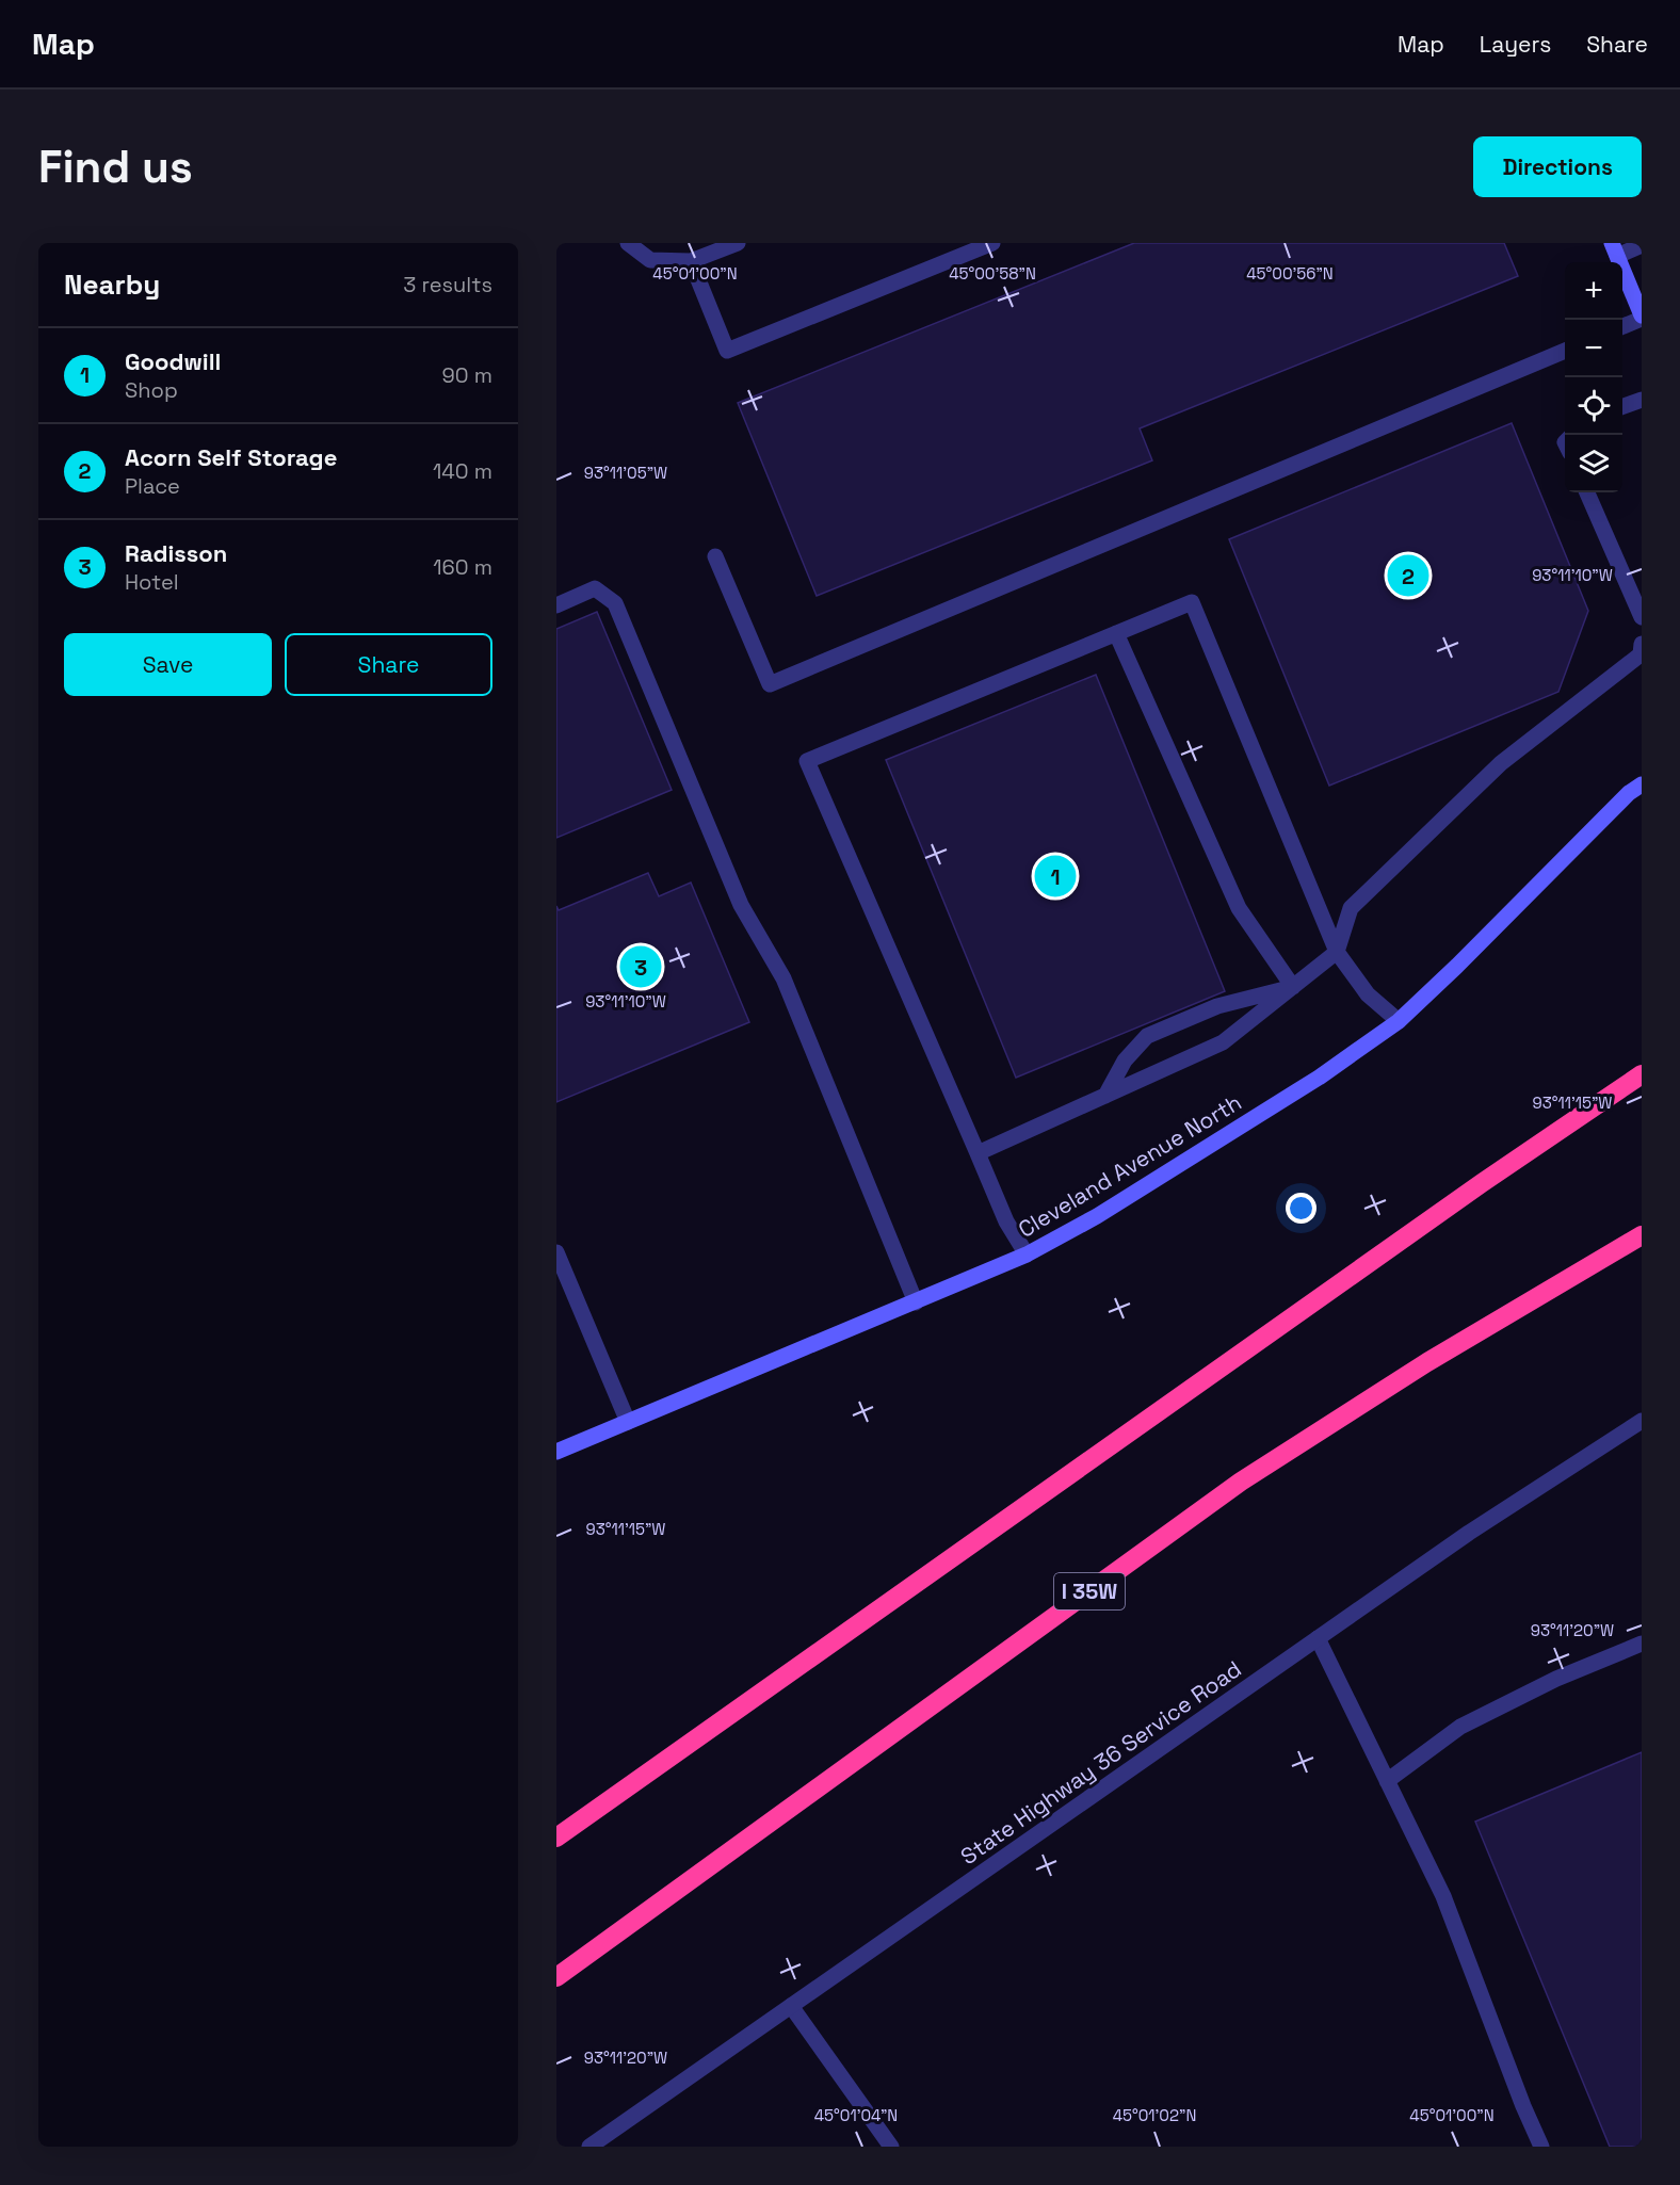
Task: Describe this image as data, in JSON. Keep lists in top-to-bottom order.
{
  "streets": {
    "highway": ["I 35W"],
    "street": ["Cleveland Avenue North", "State Highway 36 Service Road"]
  },
  "page": {
    "header": "Map",
    "nav": ["Map", "Layers", "Share"],
    "buttons": [
      "Directions",
      ["Save", "Share"]
    ],
    "title": "Find us",
    "heading": ["Nearby", "3 results"],
    "map_buttons": ["+", "−"],
    "list": [
      {
        "mark": "1",
        "name": "Goodwill",
        "note": "Shop",
        "value": "90 m"
      },
      {
        "mark": "2",
        "name": "Acorn Self Storage",
        "note": "Place",
        "value": "140 m"
      },
      {
        "mark": "3",
        "name": "Radisson",
        "note": "Hotel",
        "value": "160 m"
      }
    ],
    "pins": ["2", "1", "3"]
  },
  "coordinates": [
    "45°01'00\"N",
    "45°00'58\"N",
    "45°00'56\"N",
    "93°11'05\"W",
    "93°11'10\"W",
    "93°11'15\"W",
    "93°11'20\"W",
    "45°01'04\"N",
    "45°01'02\"N"
  ]
}
